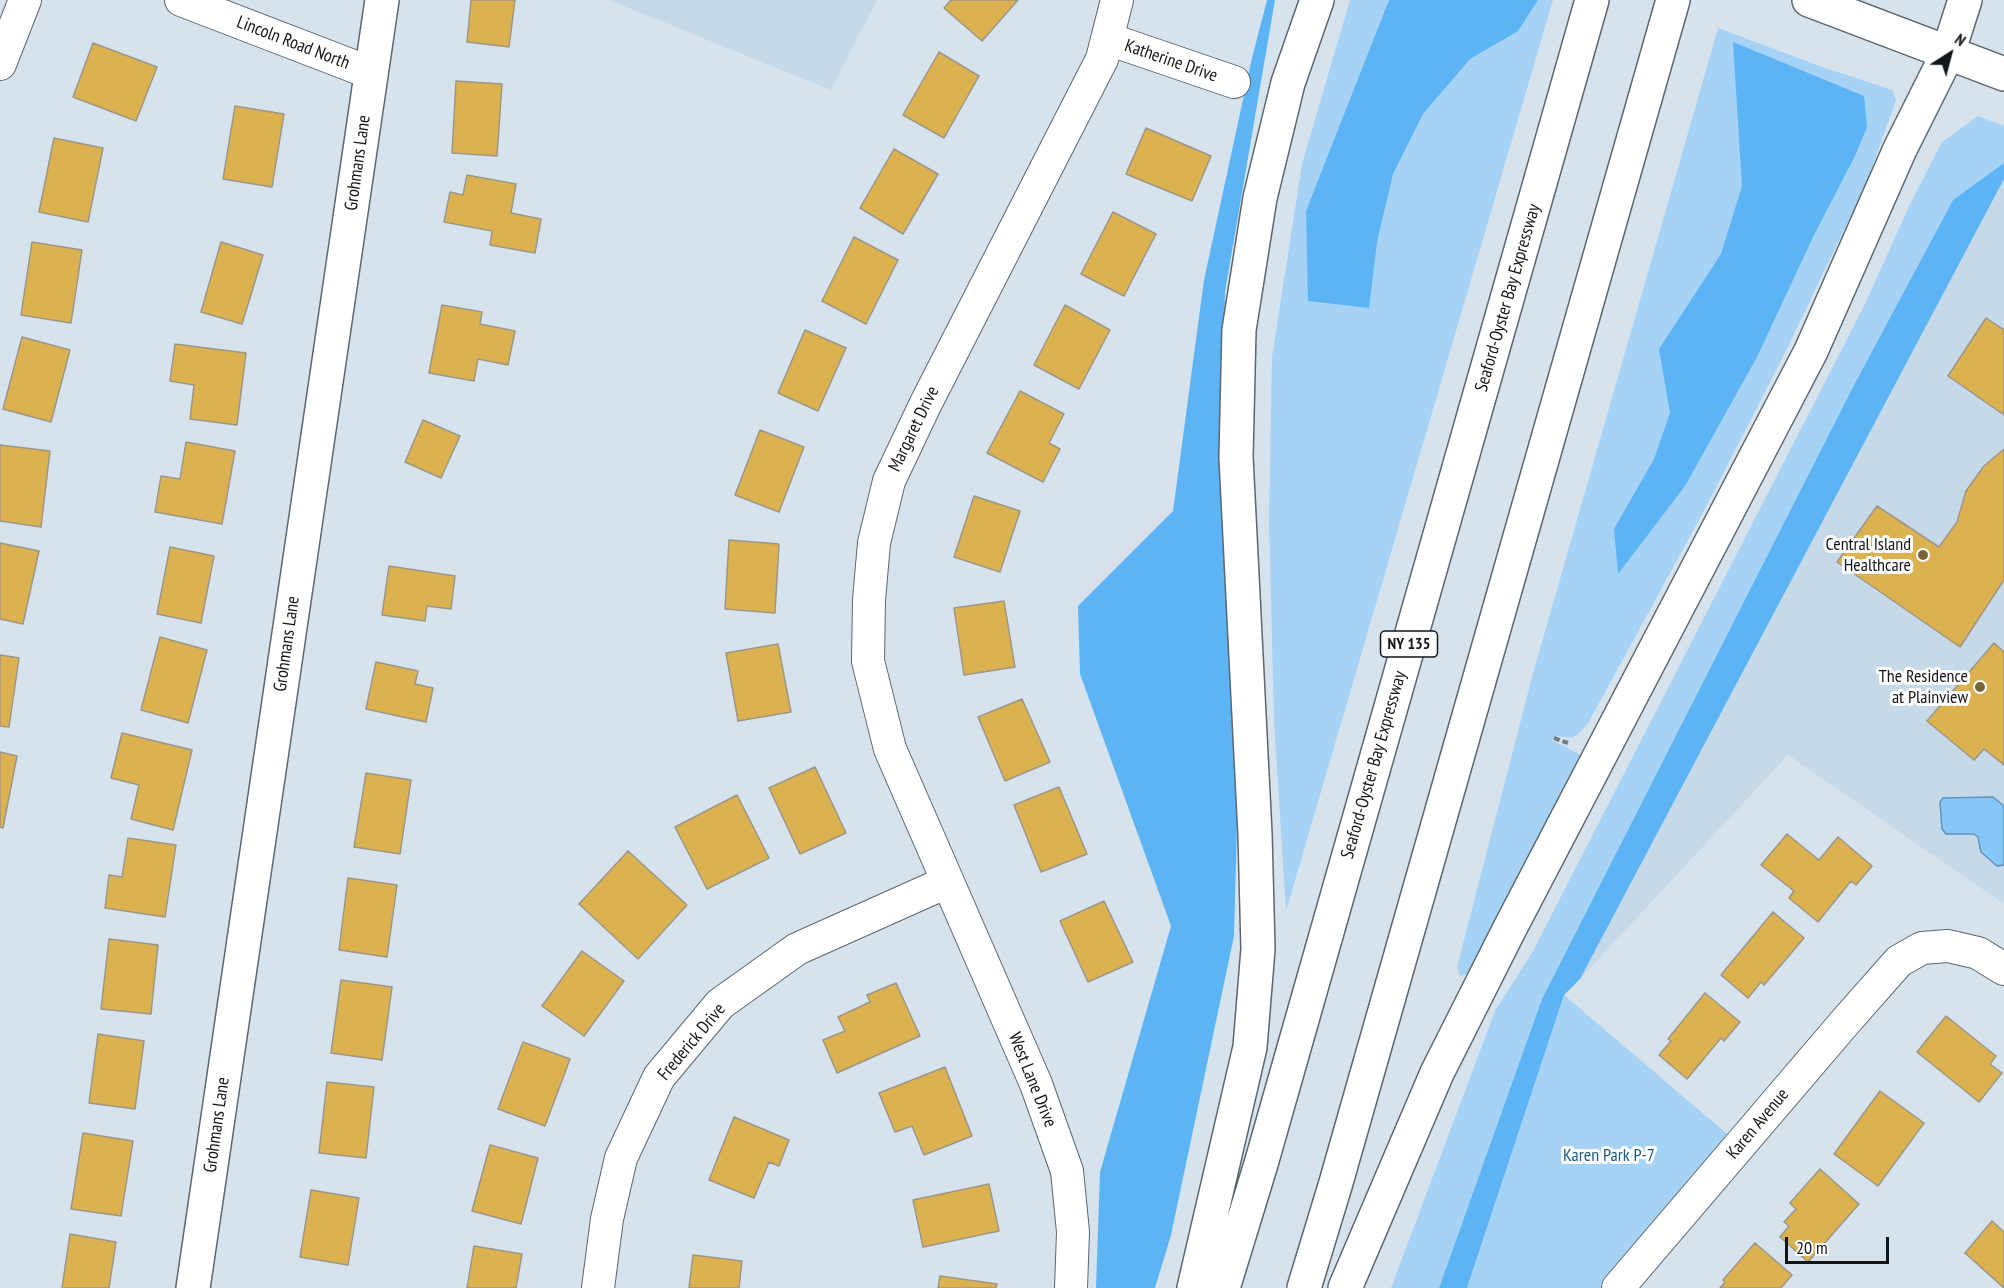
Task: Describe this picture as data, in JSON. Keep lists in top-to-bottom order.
{
  "streets": {
    "main road": ["Grohmans Lane", "Seaford-Oyster Bay Expressway", "NY 135"],
    "street": [
      "Lincoln Road North",
      "Katherine Drive",
      "Margaret Drive",
      "Frederick Drive",
      "West Lane Drive",
      "Karen Avenue"
    ]
  },
  "crossings": [
    ["Lincoln Road North", "Grohmans Lane"],
    ["Katherine Drive", "Margaret Drive"],
    ["Margaret Drive", "Frederick Drive"],
    ["Margaret Drive", "West Lane Drive"],
    ["Frederick Drive", "West Lane Drive"]
  ],
  "parks": ["Karen Park P-7"],
  "places": ["Central Island Healthcare", "The Residence at Plainview"],
  "scale_bar": "20 m",
  "north": "top right"
}
